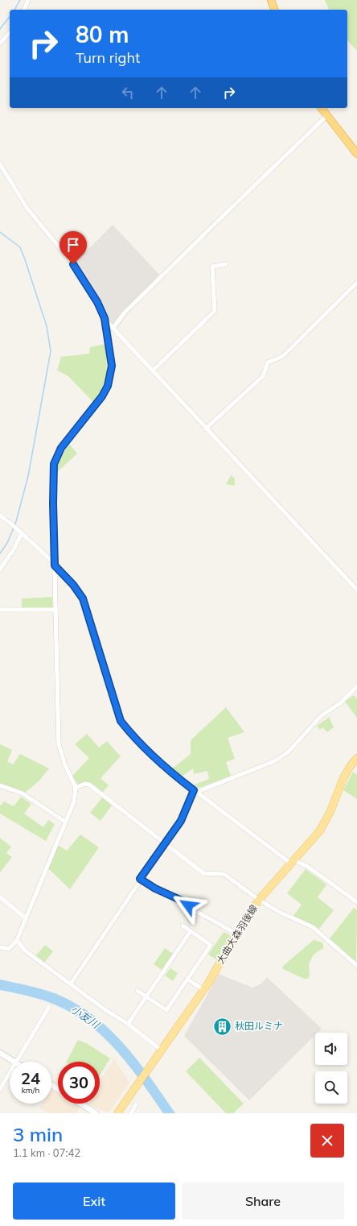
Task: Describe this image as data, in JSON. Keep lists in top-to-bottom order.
{
  "streets": {
    "main road": ["大曲大森羽後線"]
  },
  "water": ["小友川"],
  "places": {
    "building": ["秋田ルミナ"]
  },
  "page": {
    "turn": ["80 m", "Turn right"],
    "speed": "24 km/h",
    "limit": "30",
    "heading": ["3 min", "1.1 km · 07:42"],
    "buttons": ["Exit", "Share"]
  }
}
